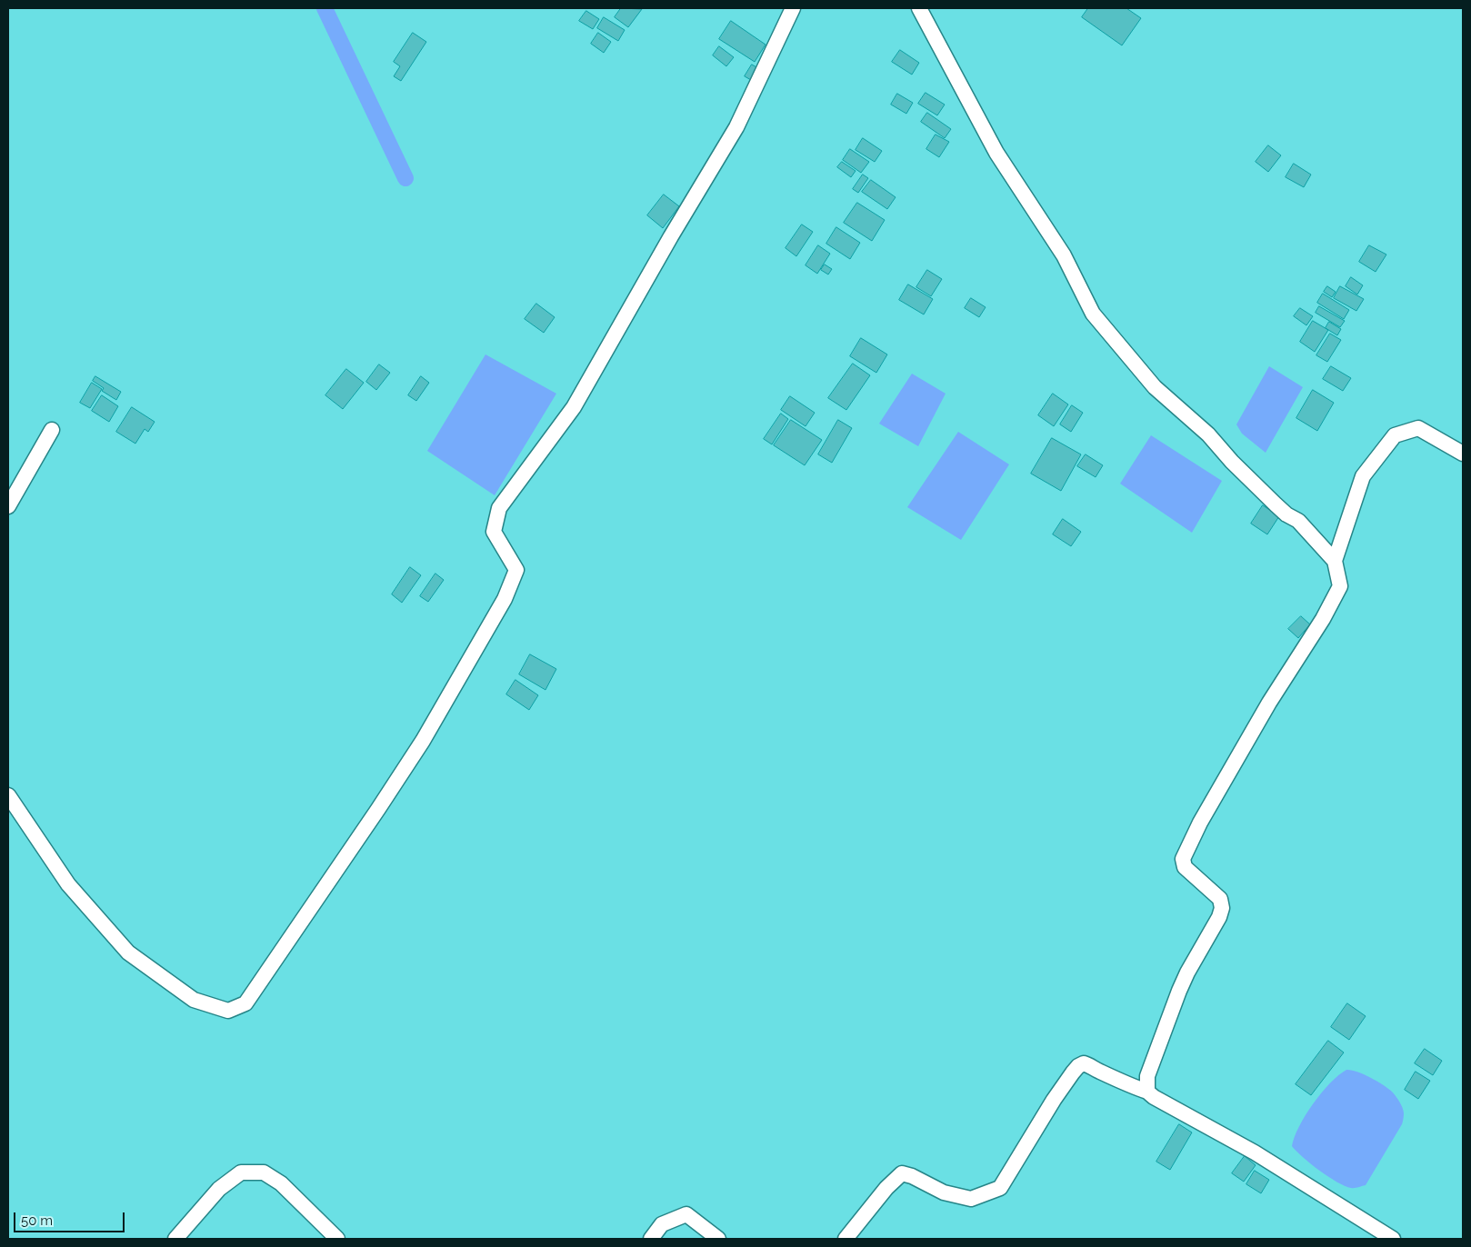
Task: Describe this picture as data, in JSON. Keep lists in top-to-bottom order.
{
  "scale_bar": "50 m"
}
